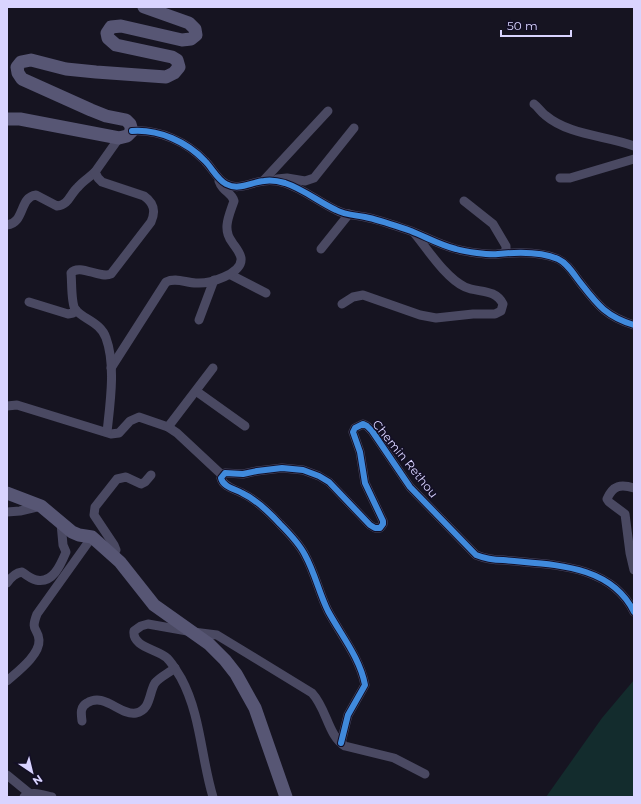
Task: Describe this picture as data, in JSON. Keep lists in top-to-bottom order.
{
  "streets": {
    "street": ["Chemin Rethou"]
  },
  "scale_bar": "50 m",
  "north": "bottom right"
}
